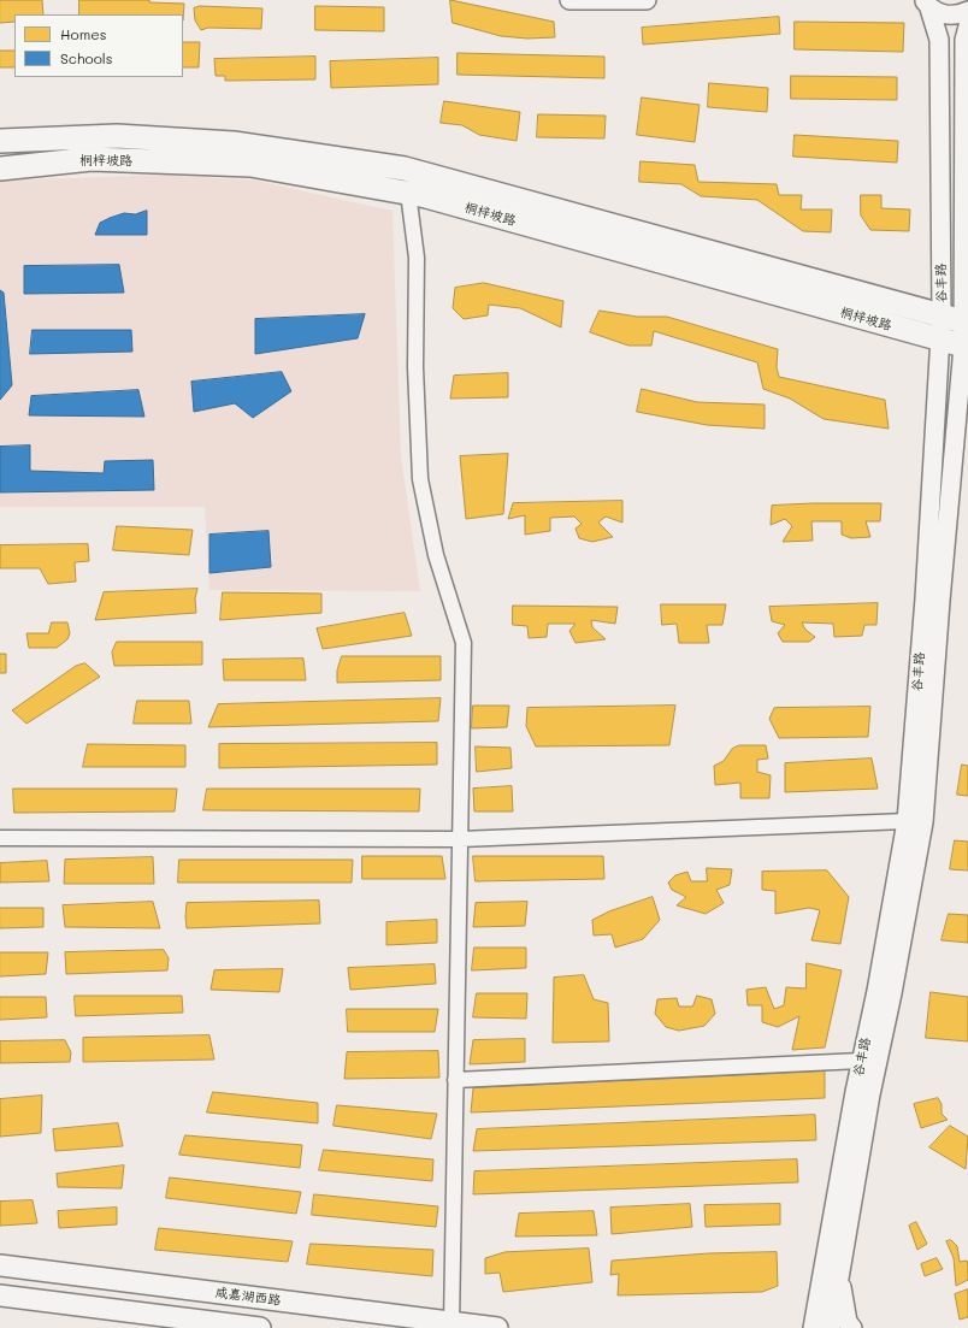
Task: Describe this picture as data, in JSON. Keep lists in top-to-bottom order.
{
  "streets": {
    "main road": ["桐梓坡路", "咸嘉湖西路"],
    "street": ["谷丰路"]
  },
  "crossings": [
    ["桐梓坡路", "谷丰路"]
  ],
  "legend": ["Homes", "Schools"]
}
